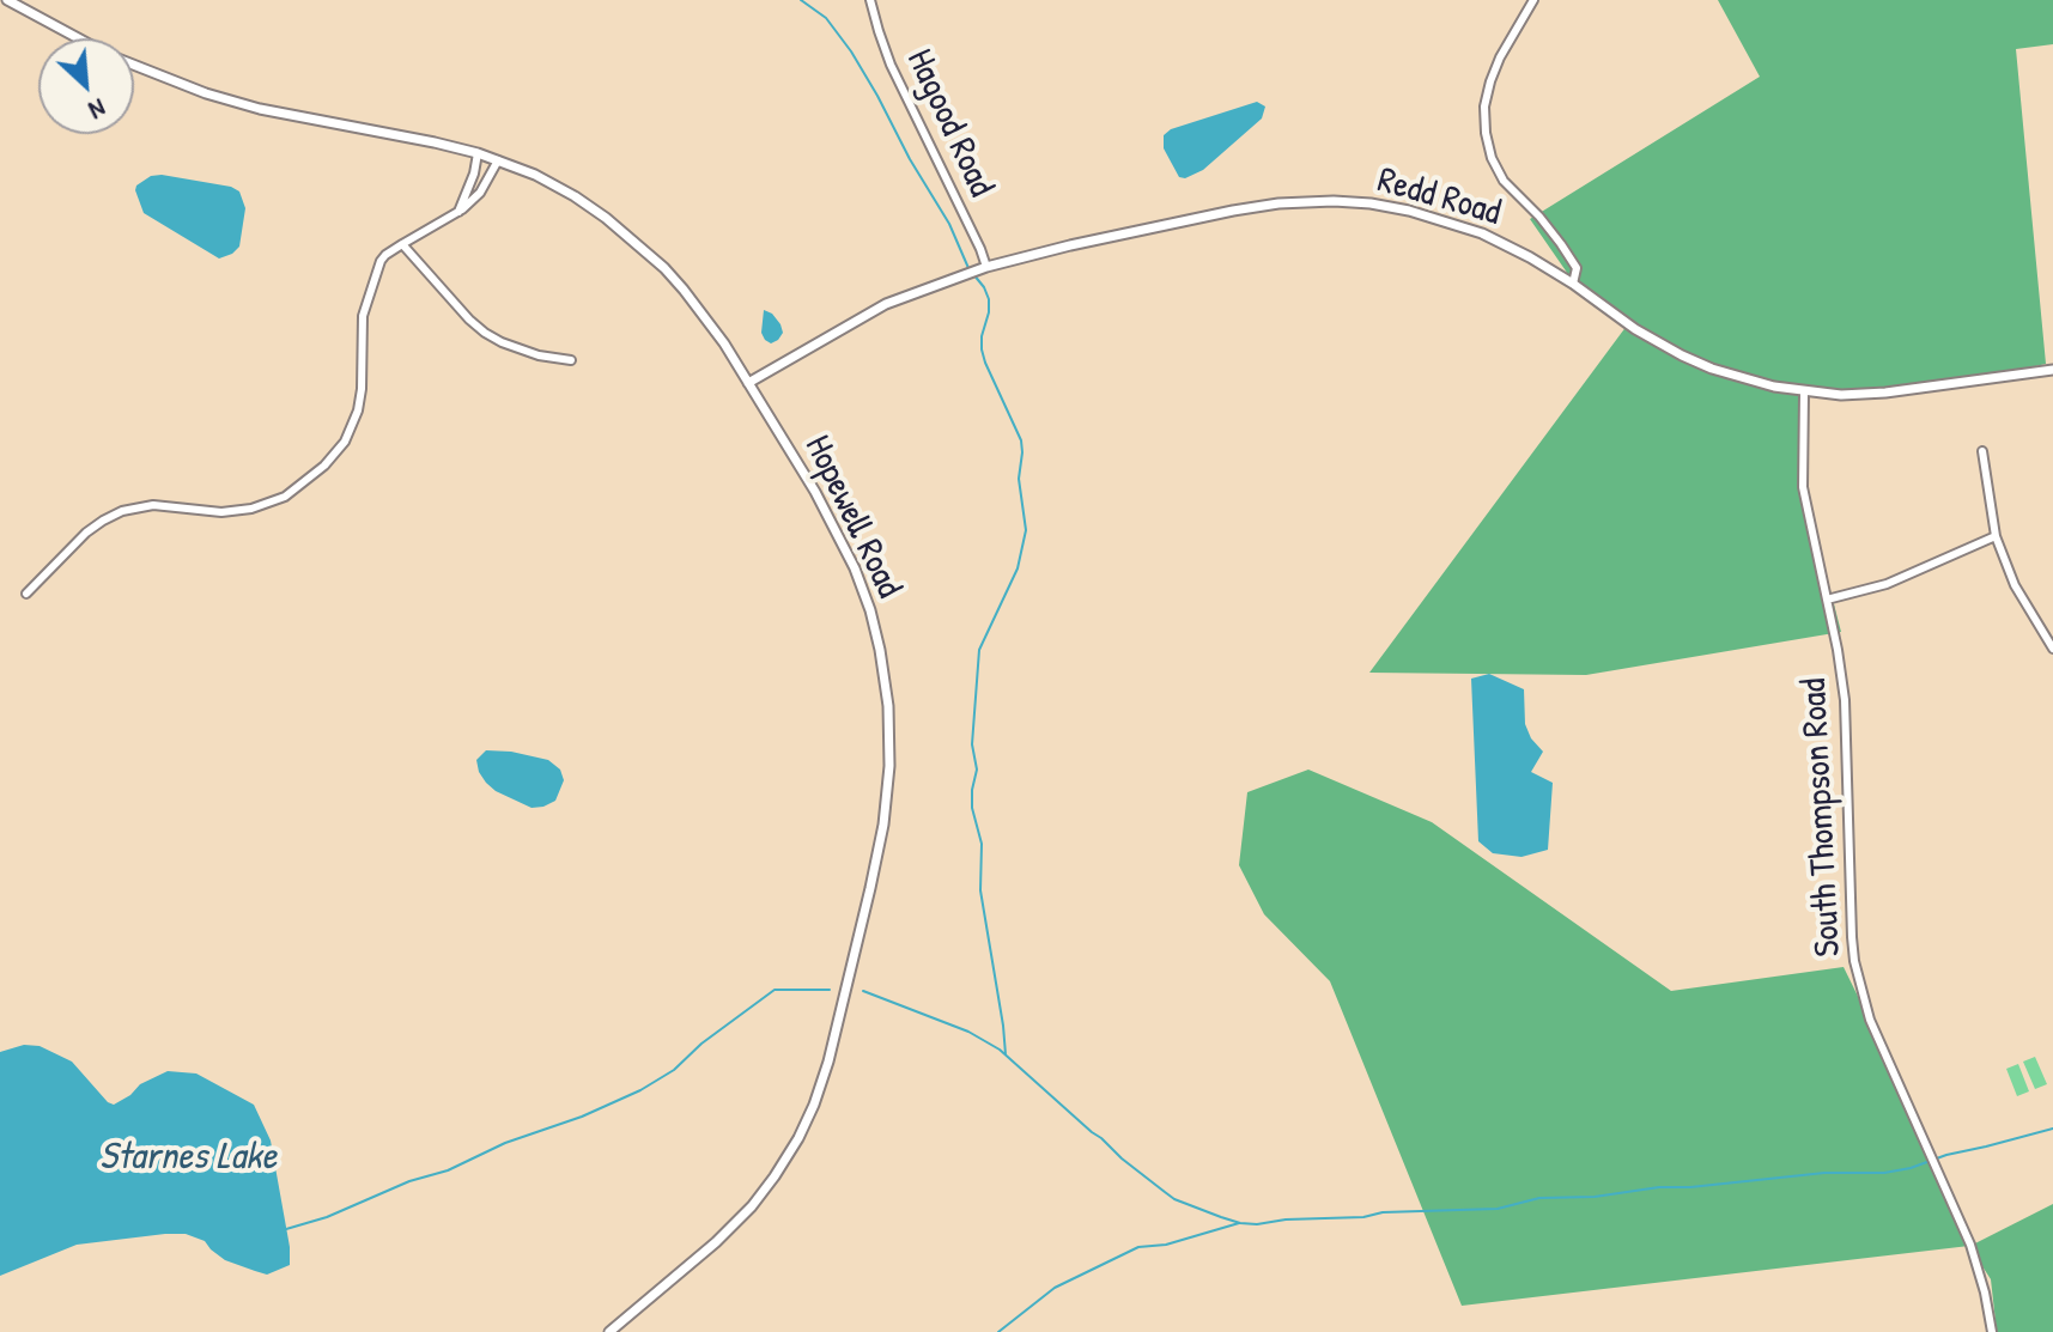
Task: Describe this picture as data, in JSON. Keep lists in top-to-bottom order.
{
  "streets": {
    "street": [
      "Hagood Road",
      "Redd Road",
      "Hopewell Road",
      "South Thompson Road"
    ]
  },
  "crossings": [
    ["Hagood Road", "Redd Road"],
    ["Redd Road", "Hopewell Road"],
    ["Redd Road", "South Thompson Road"]
  ],
  "water": ["Starnes Lake"],
  "north": "bottom right"
}
